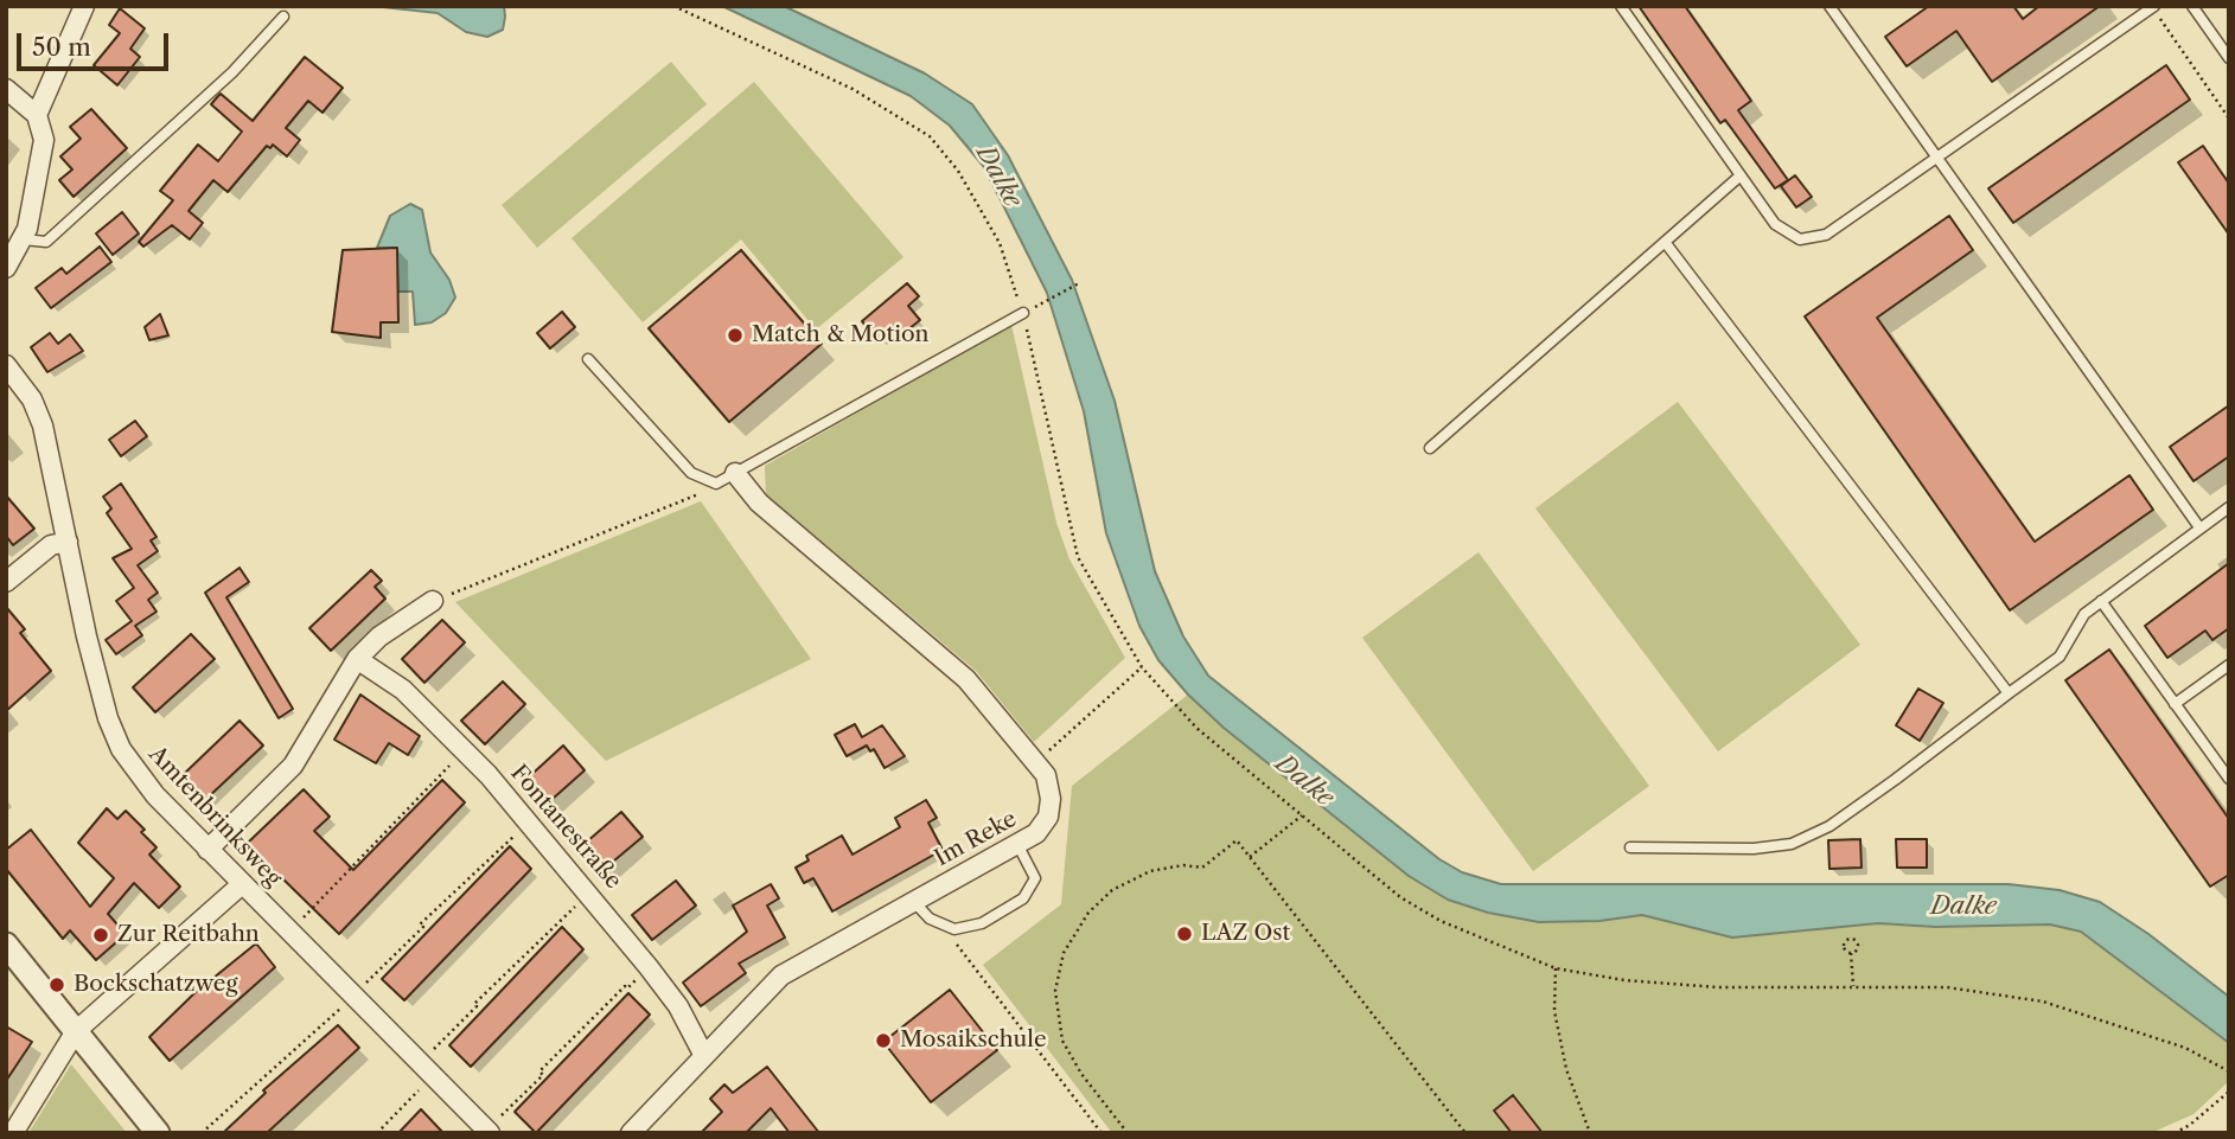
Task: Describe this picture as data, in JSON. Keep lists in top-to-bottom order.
{
  "streets": {
    "street": ["Amtenbrinksweg", "Fontanestraße", "Im Reke"]
  },
  "crossings": [
    ["Fontanestraße", "Im Reke"]
  ],
  "water": ["Dalke"],
  "places": [
    "Match & Motion",
    "LAZ Ost",
    "Zur Reitbahn",
    "Bockschatzweg",
    "Mosaikschule"
  ],
  "scale_bar": "50 m"
}
